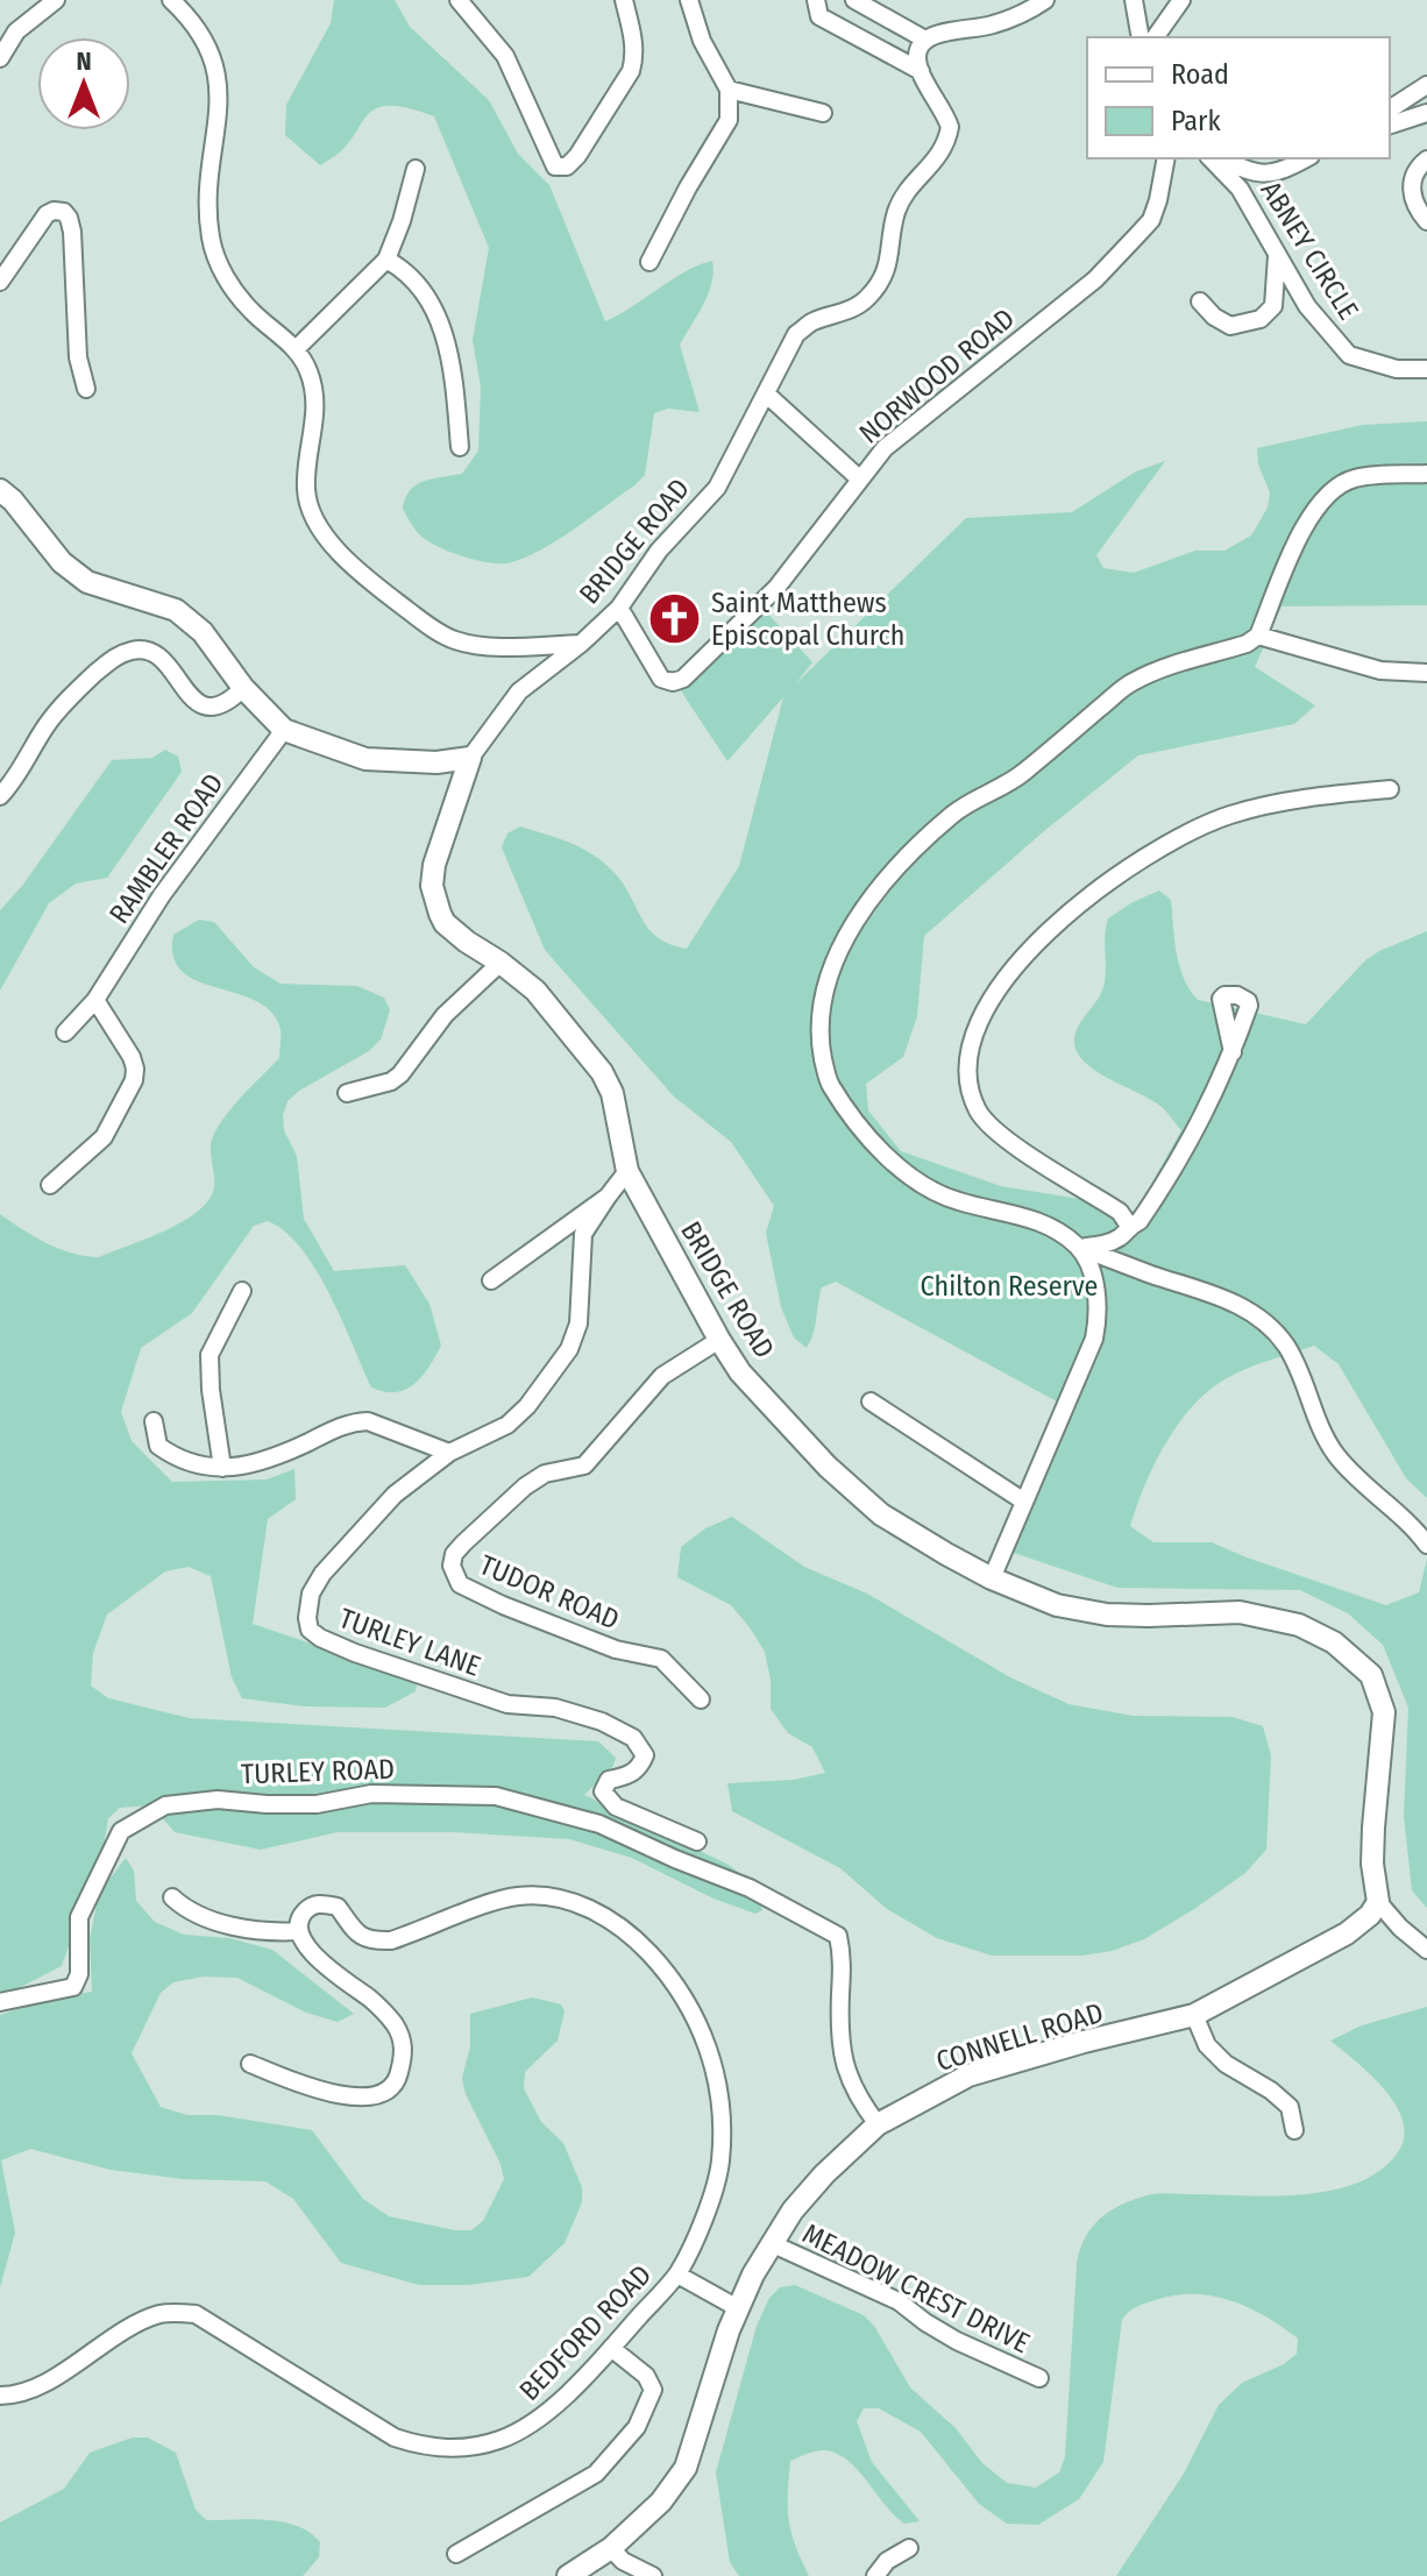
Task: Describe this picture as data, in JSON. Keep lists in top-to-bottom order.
{
  "streets": {
    "main road": ["BRIDGE ROAD", "CONNELL ROAD"],
    "street": [
      "ABNEY CIRCLE",
      "NORWOOD ROAD",
      "RAMBLER ROAD",
      "TUDOR ROAD",
      "TURLEY LANE",
      "TURLEY ROAD",
      "MEADOW CREST DRIVE",
      "BEDFORD ROAD"
    ]
  },
  "crossings": [
    ["NORWOOD ROAD", "BRIDGE ROAD"],
    ["BRIDGE ROAD", "TUDOR ROAD"],
    ["BRIDGE ROAD", "CONNELL ROAD"],
    ["TURLEY ROAD", "CONNELL ROAD"],
    ["CONNELL ROAD", "MEADOW CREST DRIVE"]
  ],
  "parks": ["Chilton Reserve"],
  "places": {
    "church": ["Saint Matthews Episcopal Church"]
  },
  "legend": ["Road", "Park"],
  "north": "top"
}
